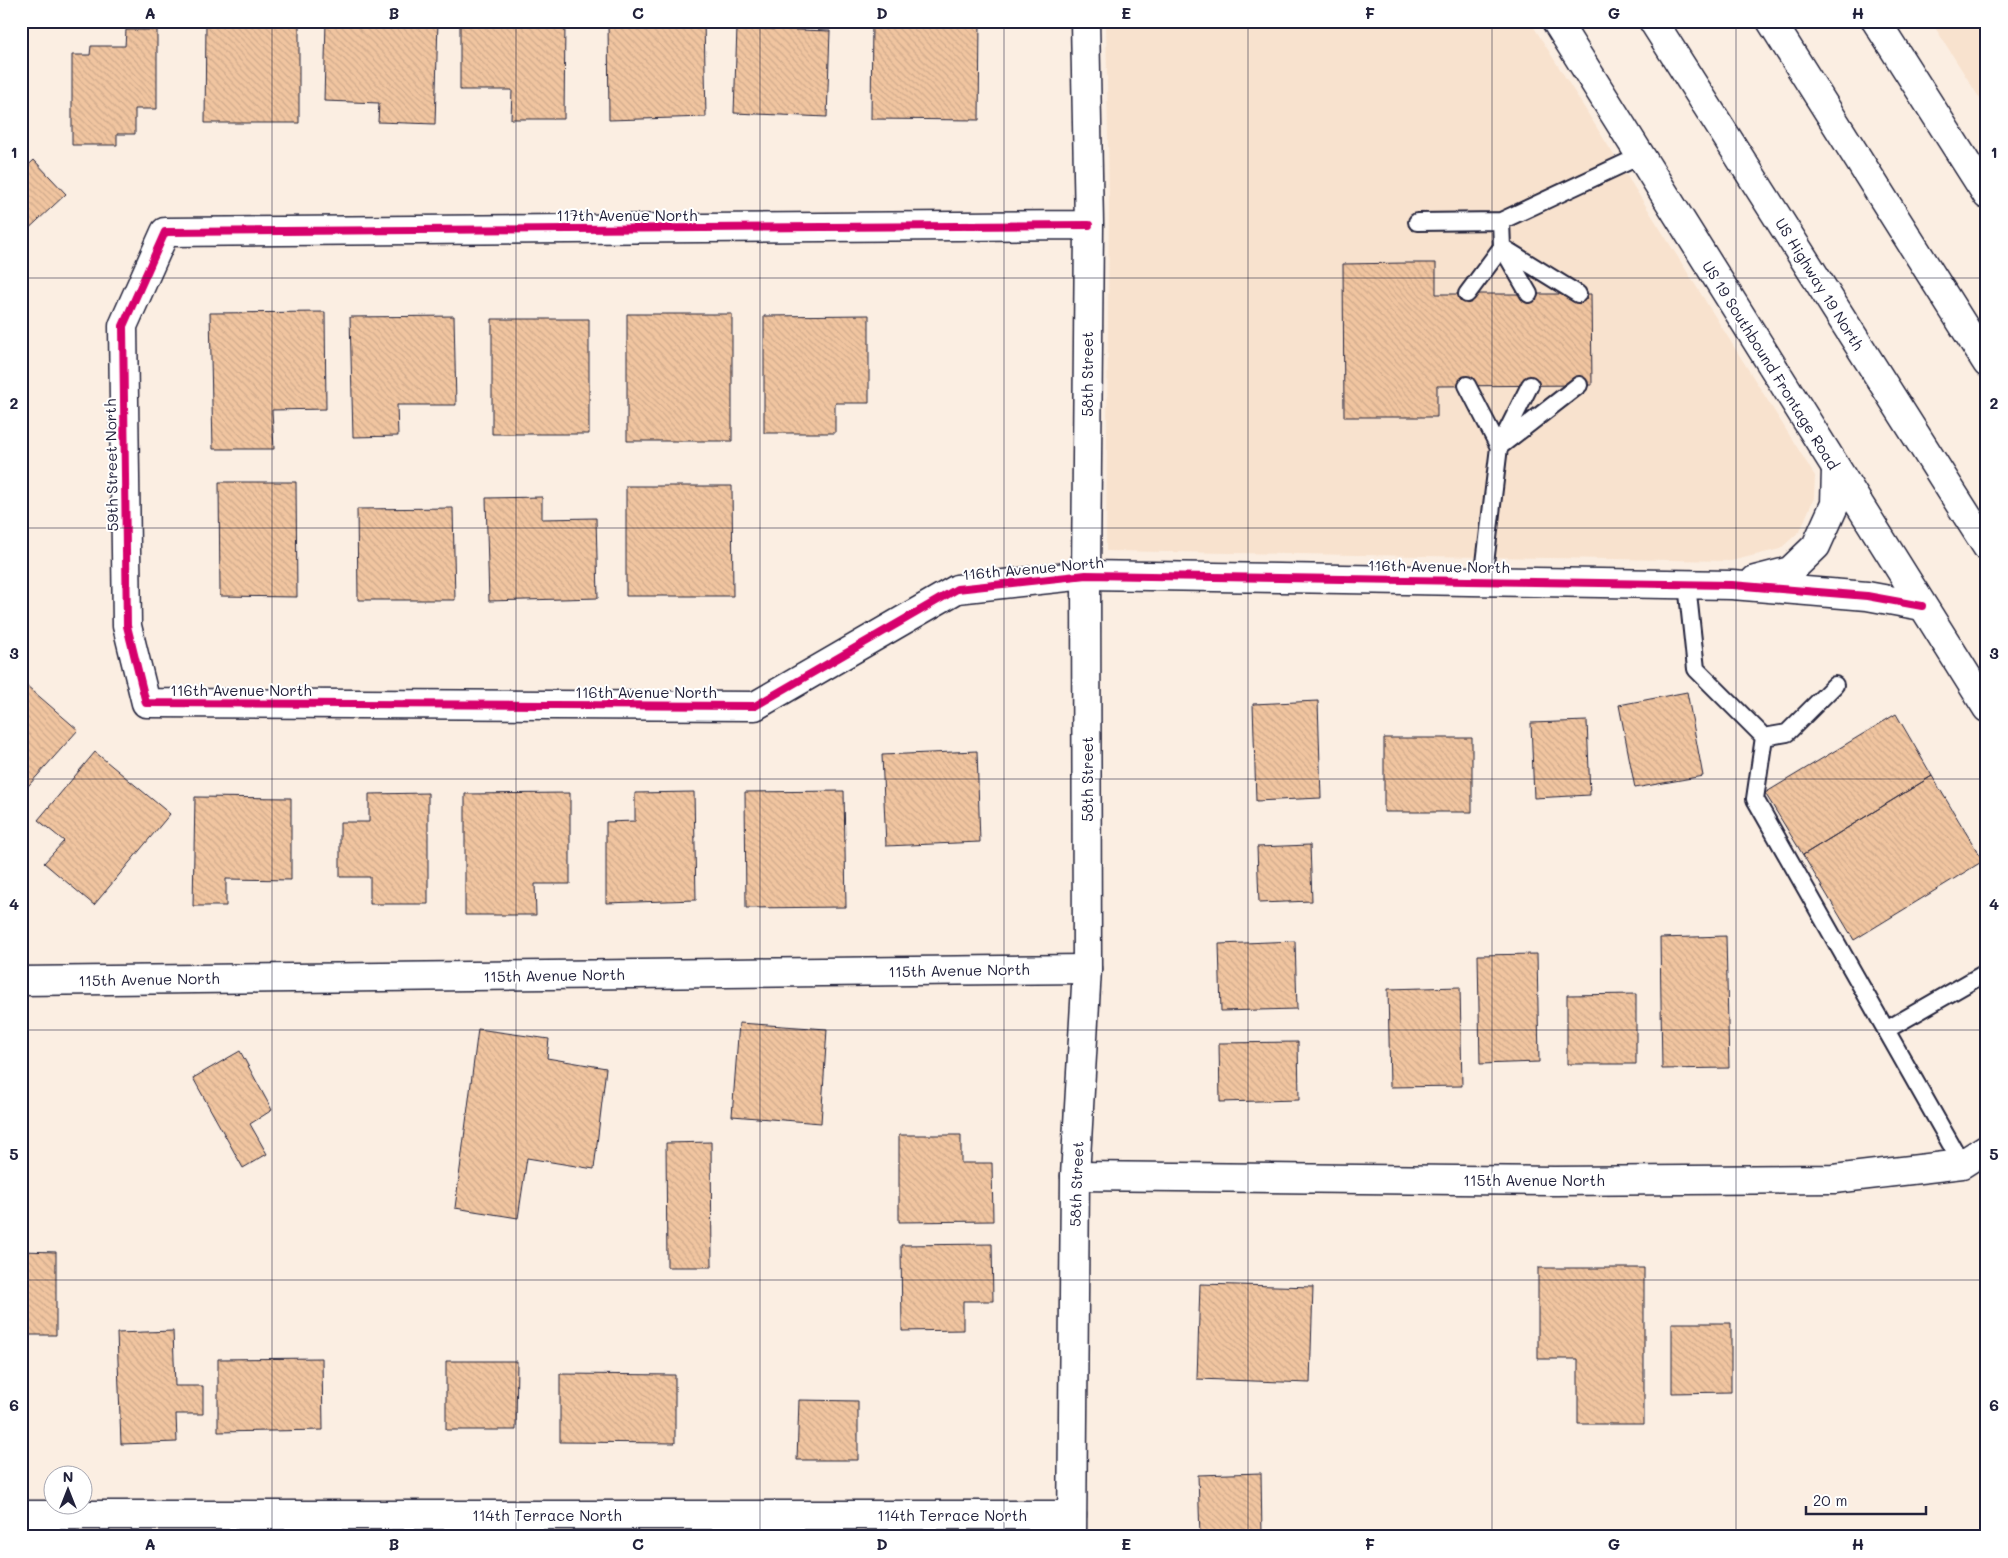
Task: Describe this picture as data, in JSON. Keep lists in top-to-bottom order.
{
  "streets": {
    "main road": [
      "117th Avenue North",
      "US Highway 19 North",
      "US 19 Southbound Frontage Road",
      "58th Street",
      "59th Street North",
      "116th Avenue North",
      "115th Avenue North",
      "114th Terrace North"
    ]
  },
  "crossings": [
    ["117th Avenue North", "58th Street"],
    ["117th Avenue North", "59th Street North"],
    ["US 19 Southbound Frontage Road", "116th Avenue North"],
    ["58th Street", "116th Avenue North"],
    ["58th Street", "115th Avenue North"],
    ["58th Street", "114th Terrace North"],
    ["59th Street North", "116th Avenue North"]
  ],
  "scale_bar": "20 m",
  "north": "top",
  "grid": {
    "columns": [
      "A",
      "B",
      "C",
      "D",
      "E",
      "F",
      "G",
      "H"
    ],
    "rows": [
      "1",
      "2",
      "3",
      "4",
      "5",
      "6"
    ]
  }
}
